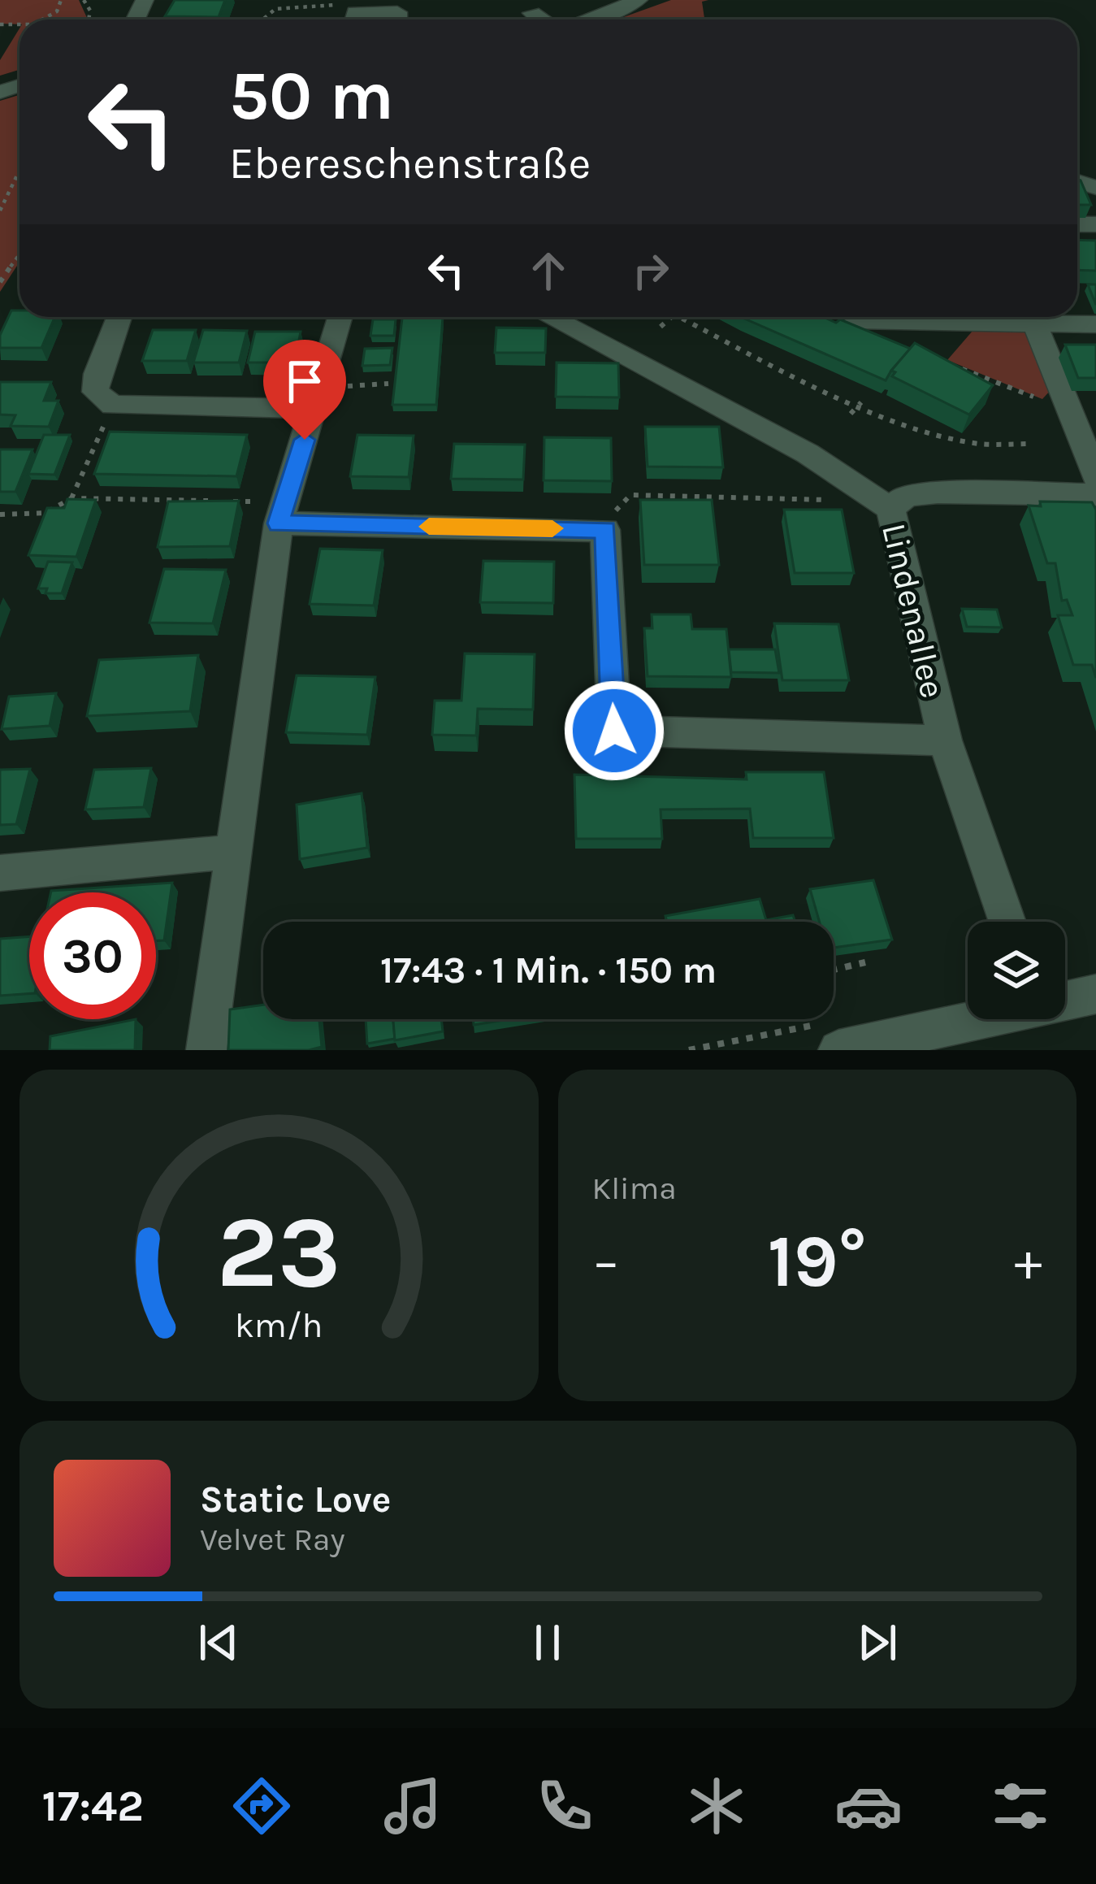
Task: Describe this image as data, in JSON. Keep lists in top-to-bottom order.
{
  "streets": {
    "street": ["Lindenallee"]
  },
  "page": {
    "turn": ["50 m", "Ebereschenstraße"],
    "limit": "30",
    "trip": "17:43 · 1 Min. · 150 m",
    "tile": "Klima",
    "heat": ["−", "19°", "+"],
    "song": ["Static Love", "Velvet Ray"],
    "tabs": "17:42",
    "gauge": ["23", "km/h"]
  }
}
